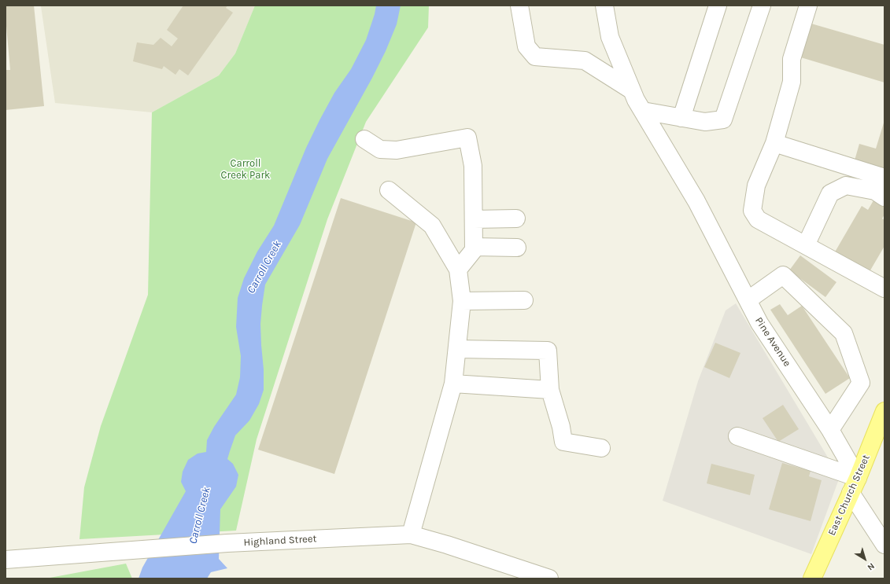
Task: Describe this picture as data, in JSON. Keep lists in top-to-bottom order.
{
  "streets": {
    "main road": ["East Church Street"],
    "street": ["Pine Avenue", "Highland Street"]
  },
  "crossings": [
    ["Pine Avenue", "East Church Street"]
  ],
  "water": ["Carroll Creek"],
  "parks": ["Carroll Creek Park"],
  "north": "bottom right"
}
